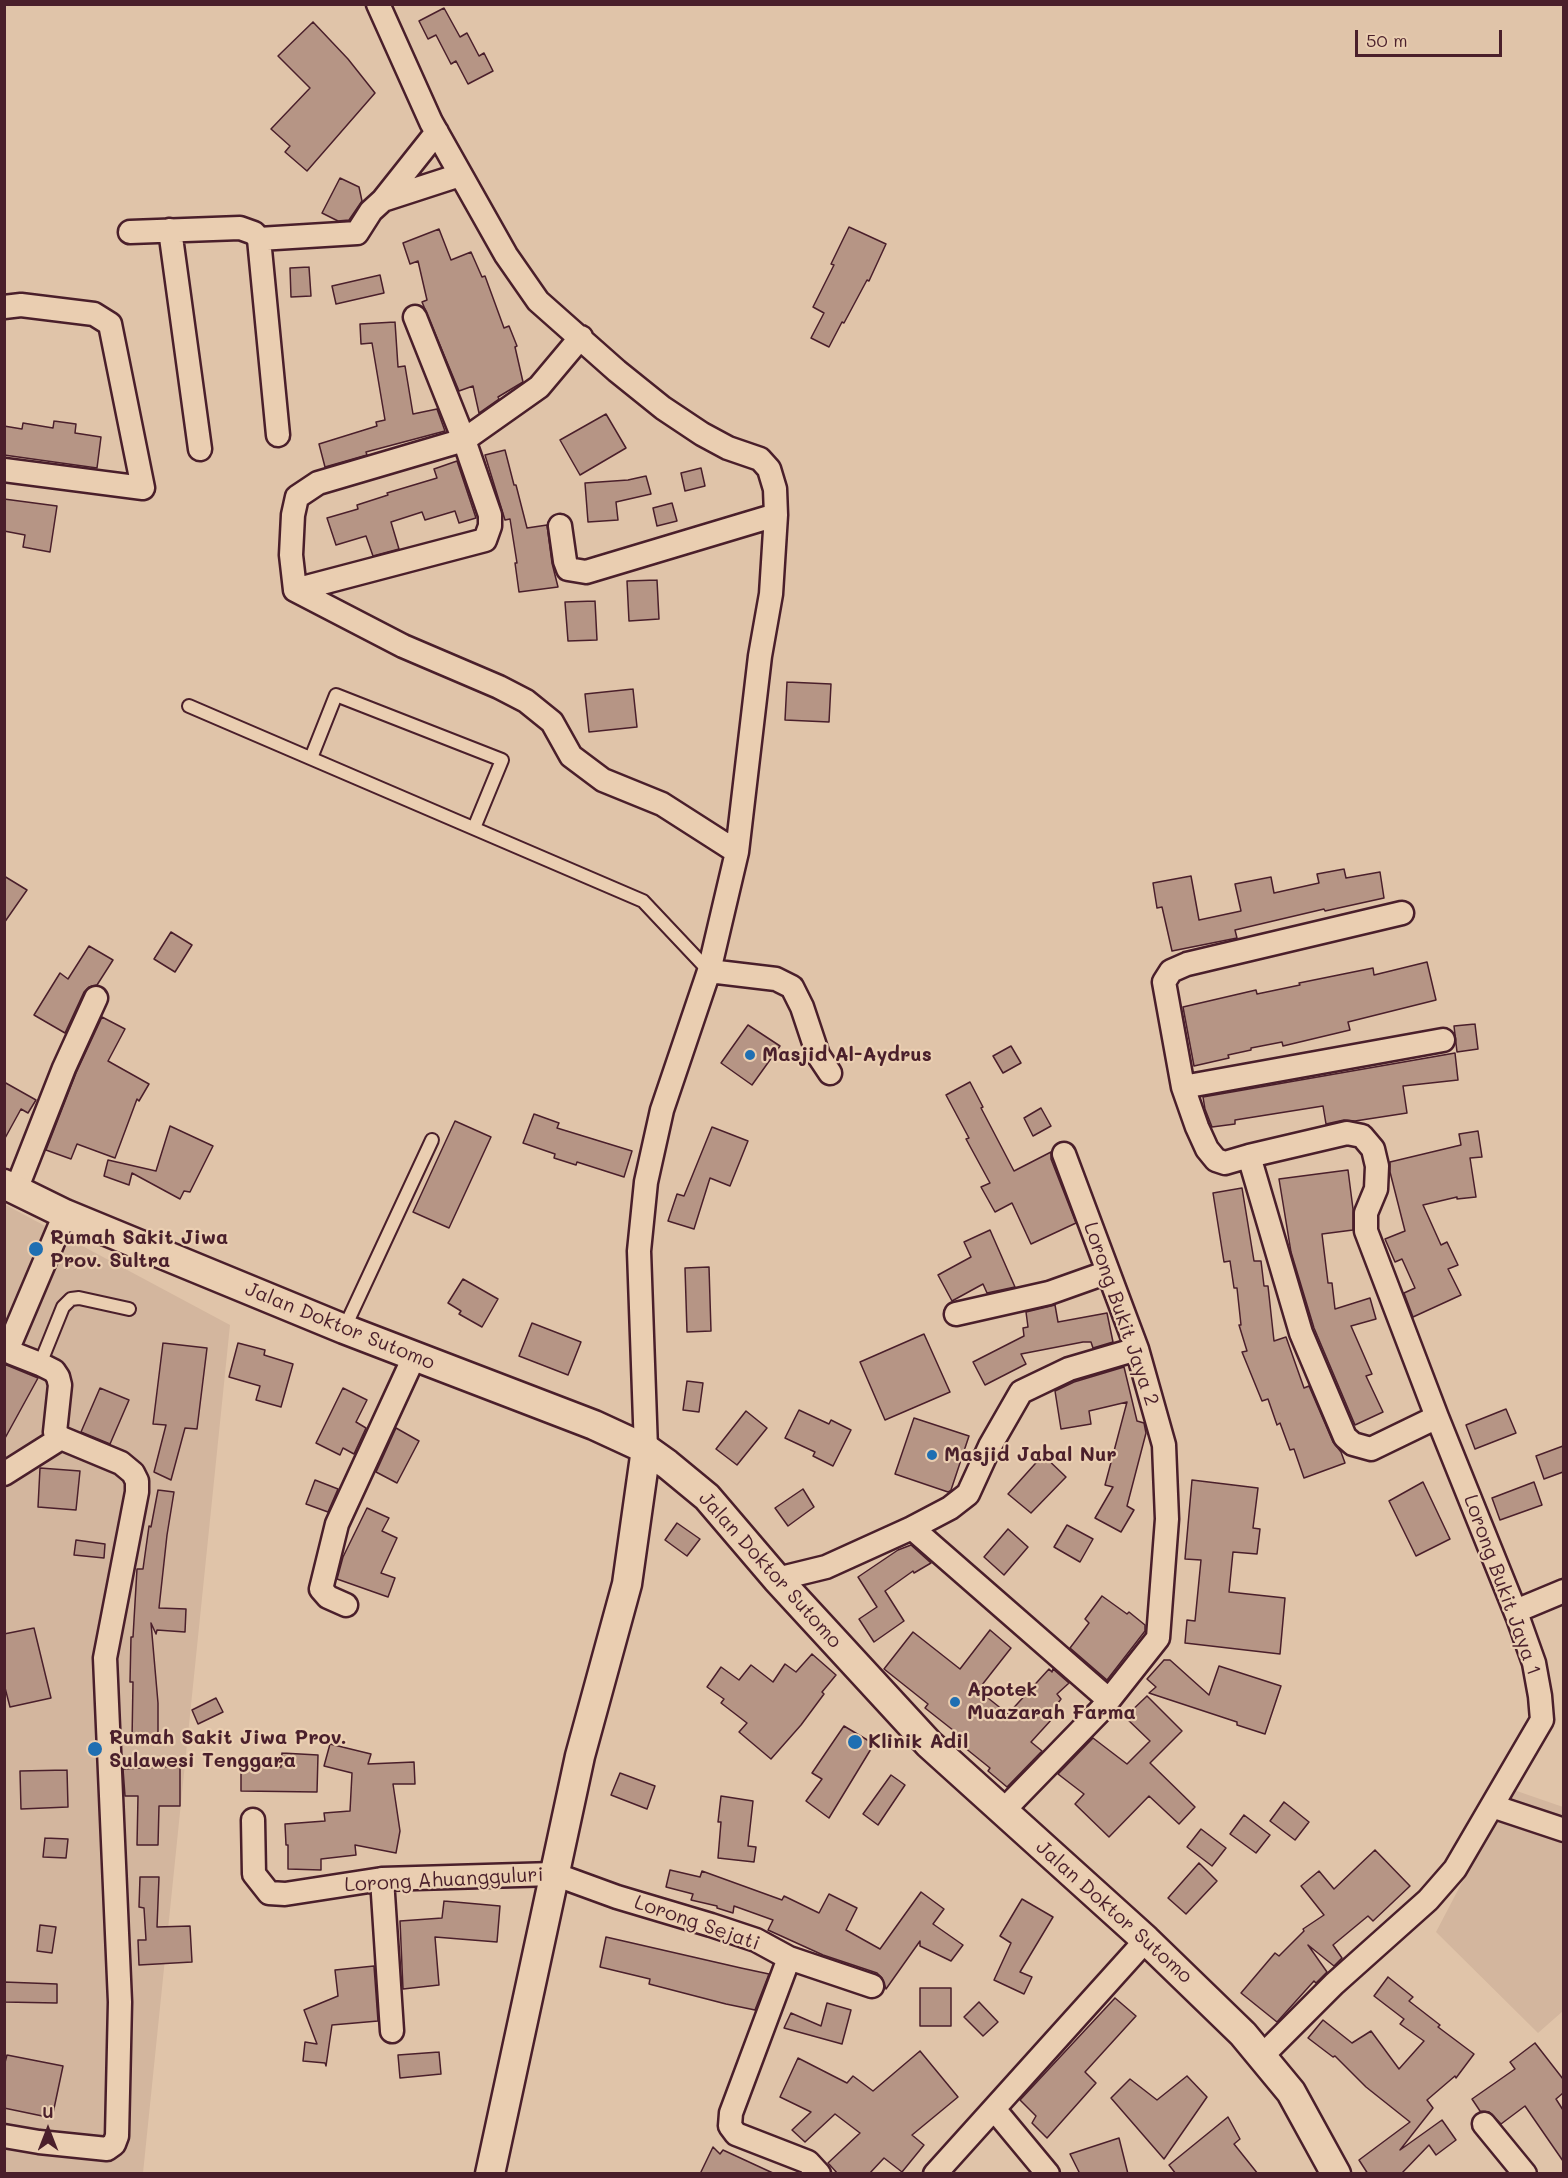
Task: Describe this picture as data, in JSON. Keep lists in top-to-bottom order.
{
  "streets": {
    "street": [
      "Lorong Bukit Jaya 2",
      "Jalan Doktor Sutomo",
      "Lorong Bukit Jaya 1",
      "Lorong Ahuangguluri",
      "Lorong Sejati"
    ]
  },
  "crossings": [
    ["Lorong Bukit Jaya 2", "Jalan Doktor Sutomo"],
    ["Jalan Doktor Sutomo", "Lorong Bukit Jaya 1"],
    ["Lorong Ahuangguluri", "Lorong Sejati"]
  ],
  "places": [
    "Masjid Al-Aydrus",
    "Rumah Sakit Jiwa Prov. Sultra",
    "Masjid Jabal Nur",
    "Apotek Muazarah Farma",
    "Klinik Adil",
    "Rumah Sakit Jiwa Prov. Sulawesi Tenggara"
  ],
  "scale_bar": "50 m",
  "north": "top"
}
